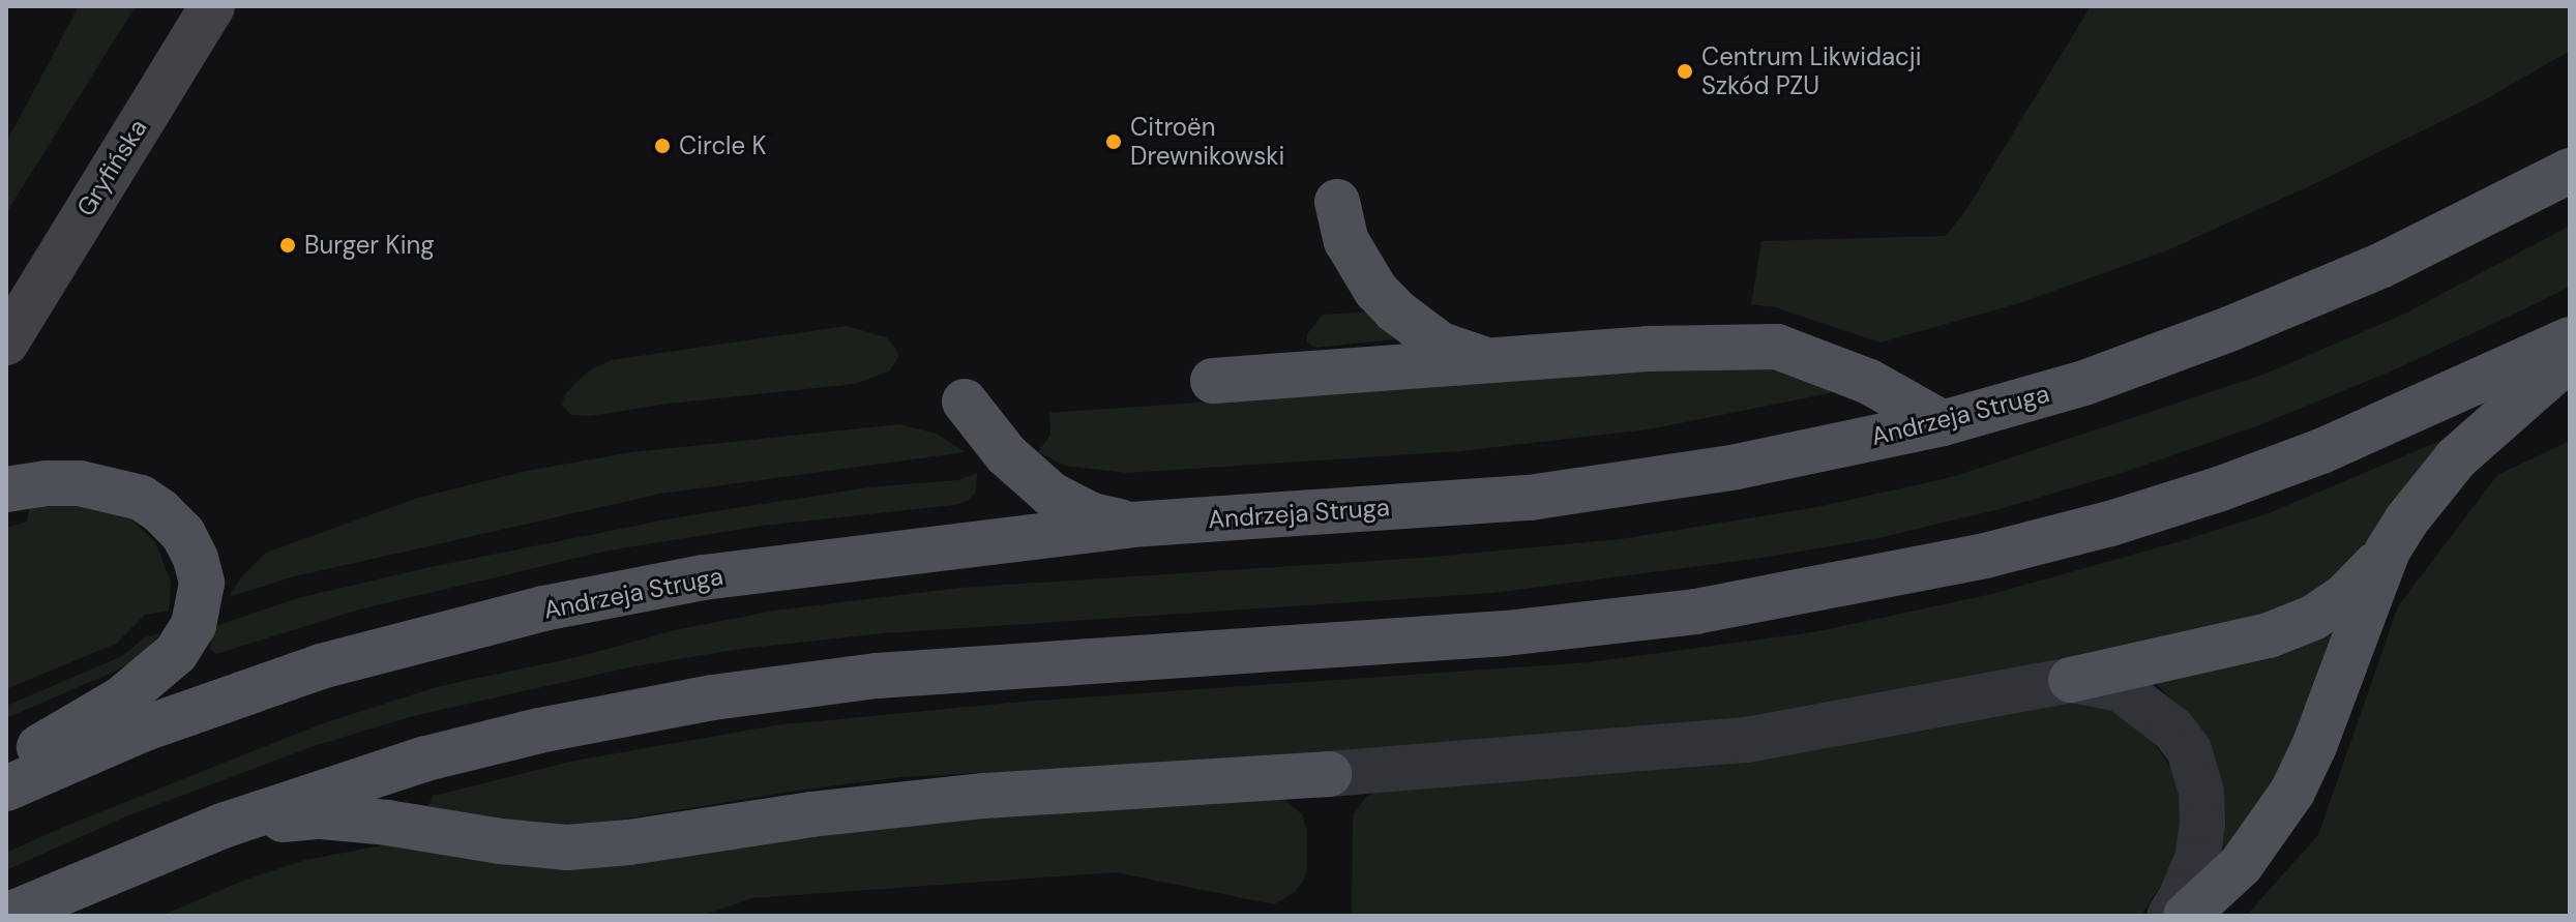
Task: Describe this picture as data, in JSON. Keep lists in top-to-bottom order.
{
  "streets": {
    "main road": ["Andrzeja Struga"],
    "street": ["Gryfińska"]
  },
  "places": [
    "Centrum Likwidacji Szkód PZU",
    "Citroën Drewnikowski",
    "Circle K",
    "Burger King"
  ]
}
